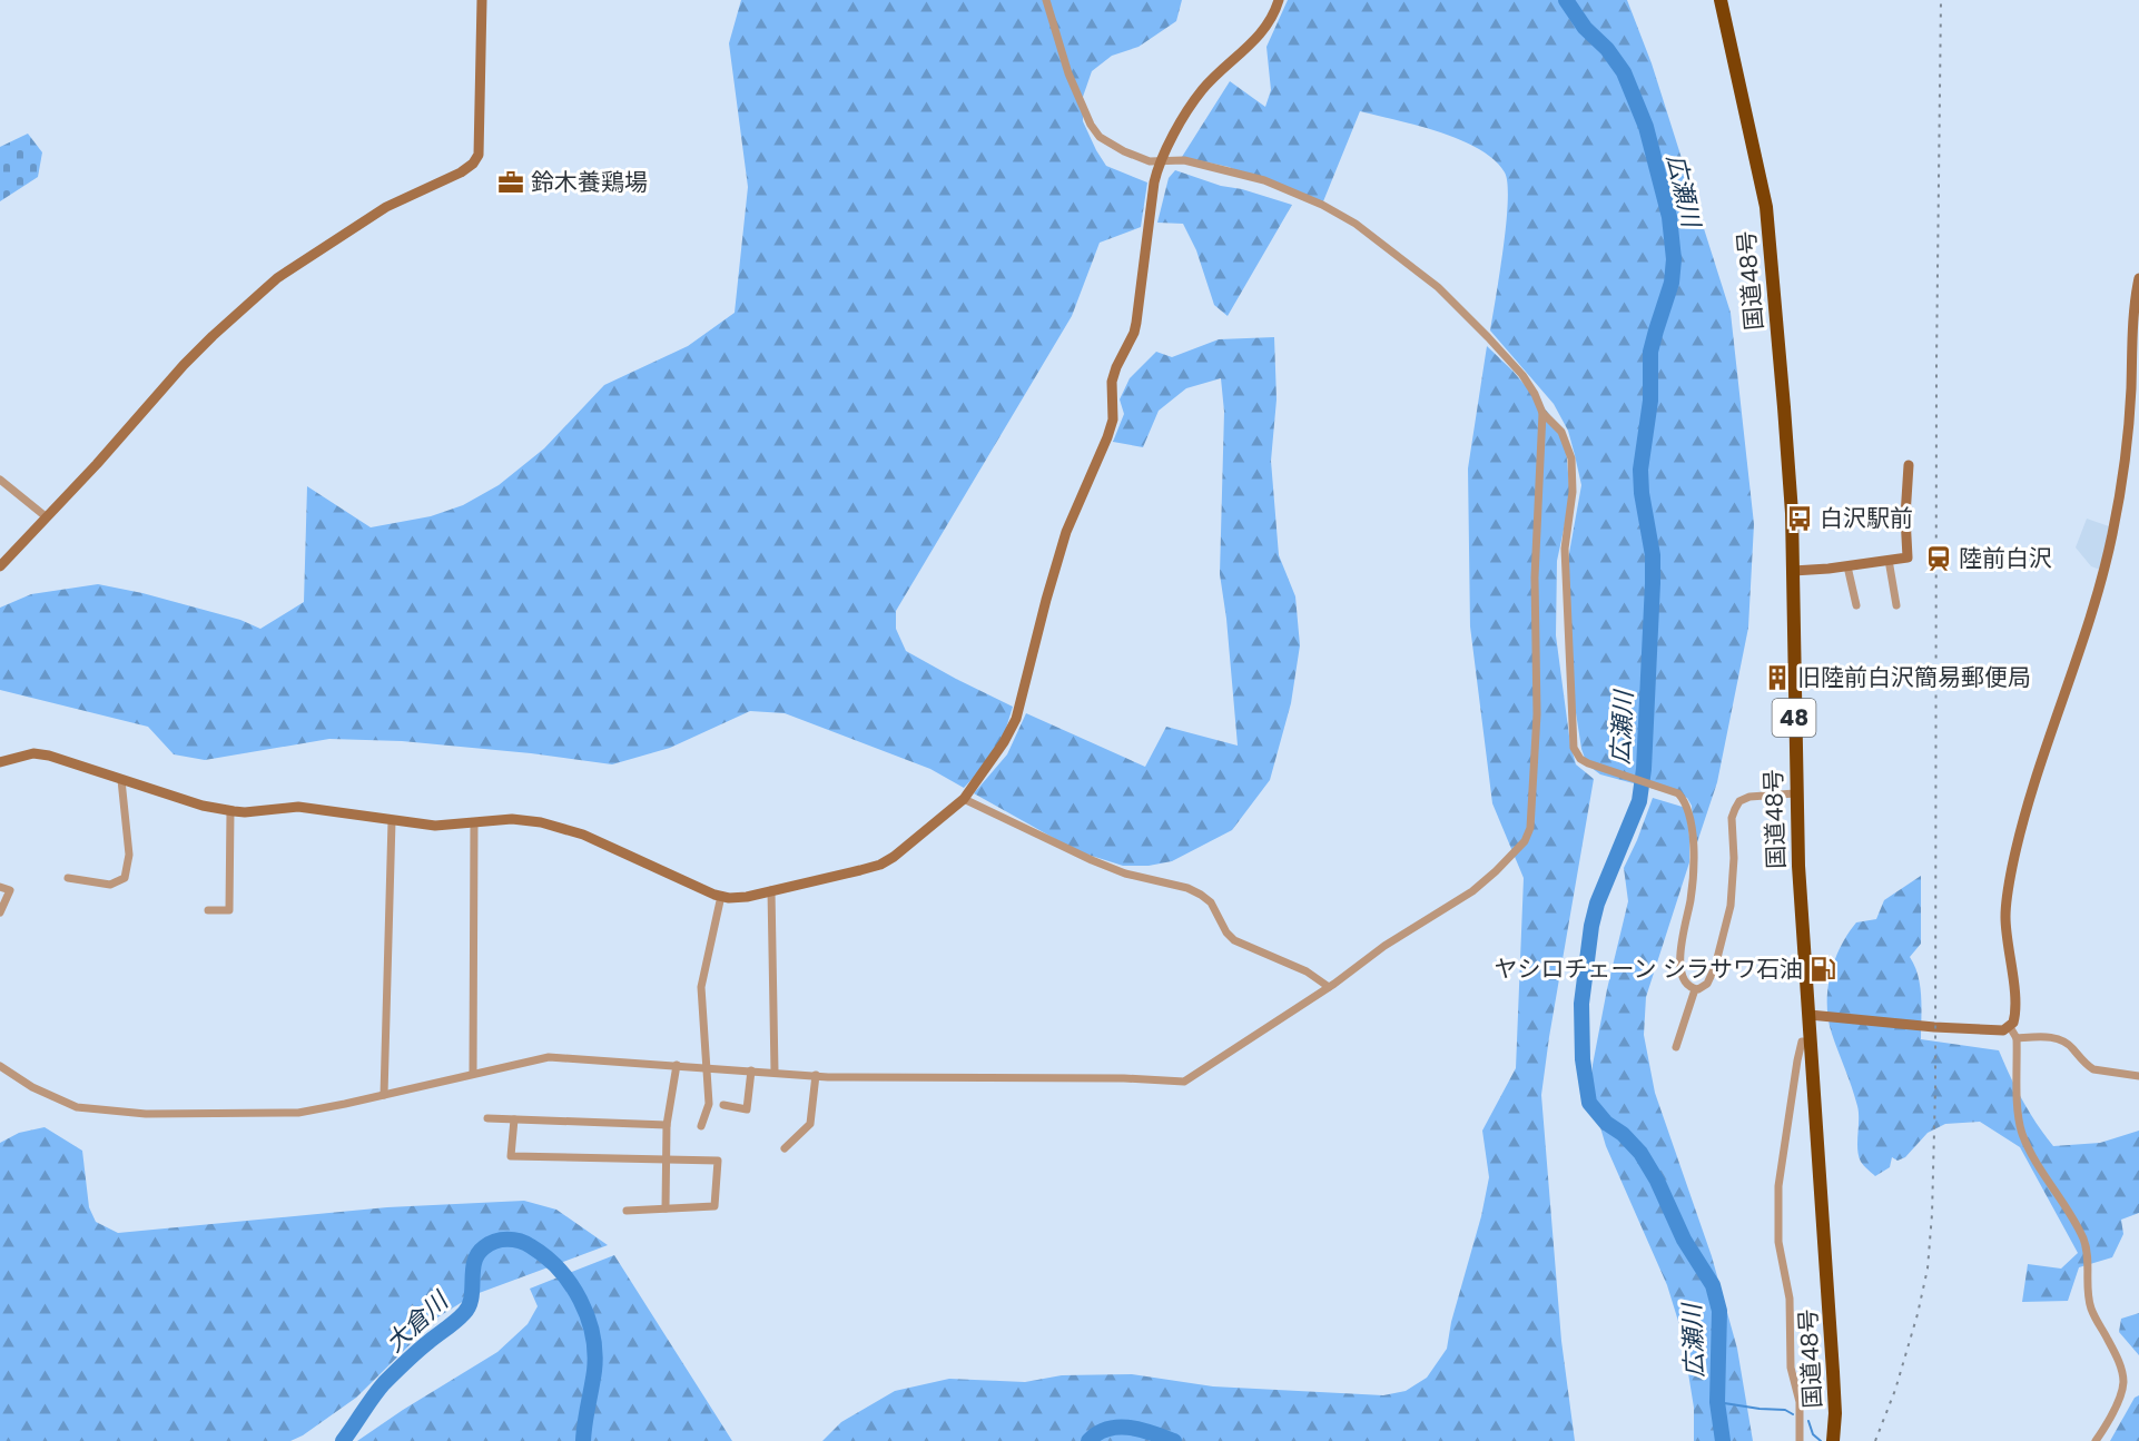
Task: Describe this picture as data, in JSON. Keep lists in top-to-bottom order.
{
  "streets": {
    "highway": ["国道48号", "48"]
  },
  "water": ["広瀬川", "大倉川"],
  "places": {
    "office": ["鈴木養鶏場"],
    "bus stop": ["白沢駅前"],
    "station": ["陸前白沢"],
    "building": ["旧陸前白沢簡易郵便局"],
    "fuel station": ["ヤシロチェーン シラサワ石油"]
  }
}
